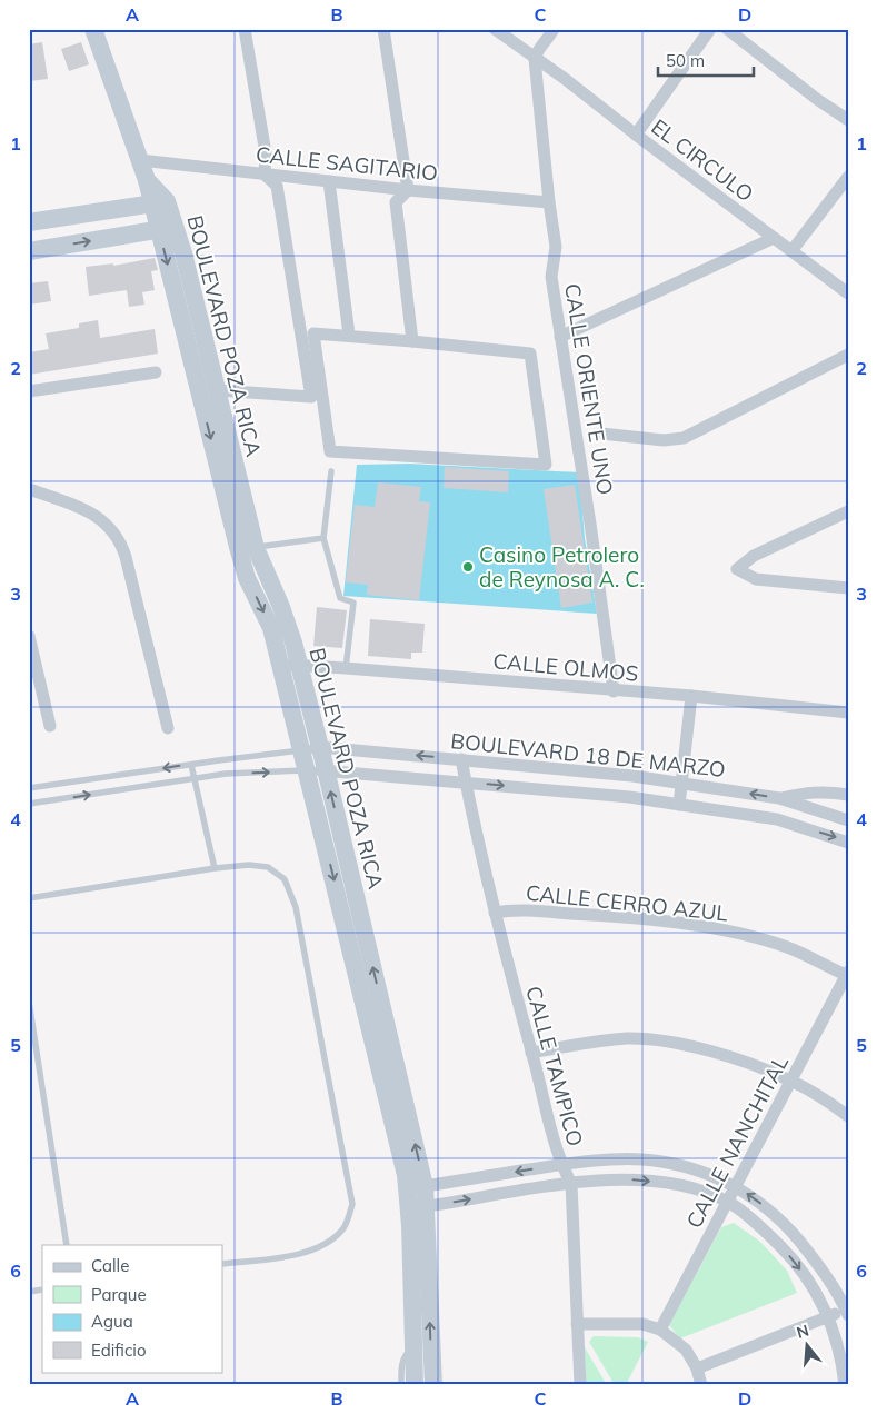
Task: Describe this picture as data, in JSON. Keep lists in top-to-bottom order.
{
  "streets": {
    "main road": ["BOULEVARD POZA RICA"],
    "street": [
      "EL CIRCULO",
      "CALLE SAGITARIO",
      "CALLE ORIENTE UNO",
      "CALLE OLMOS",
      "BOULEVARD 18 DE MARZO",
      "CALLE CERRO AZUL",
      "CALLE TAMPICO",
      "CALLE NANCHITAL"
    ]
  },
  "crossings": [
    ["EL CIRCULO", "CALLE ORIENTE UNO"],
    ["CALLE SAGITARIO", "BOULEVARD POZA RICA"],
    ["CALLE SAGITARIO", "CALLE ORIENTE UNO"],
    ["BOULEVARD POZA RICA", "CALLE OLMOS"],
    ["BOULEVARD POZA RICA", "BOULEVARD 18 DE MARZO"],
    ["CALLE ORIENTE UNO", "CALLE OLMOS"],
    ["BOULEVARD 18 DE MARZO", "CALLE TAMPICO"],
    ["CALLE CERRO AZUL", "CALLE TAMPICO"],
    ["CALLE CERRO AZUL", "CALLE NANCHITAL"]
  ],
  "places": ["Casino Petrolero de Reynosa A. C."],
  "legend": [
    "Calle",
    "Parque",
    "Agua",
    "Edificio"
  ],
  "scale_bar": "50 m",
  "north": "top",
  "grid": {
    "columns": [
      "A",
      "B",
      "C",
      "D"
    ],
    "rows": [
      "1",
      "2",
      "3",
      "4",
      "5",
      "6"
    ]
  }
}
